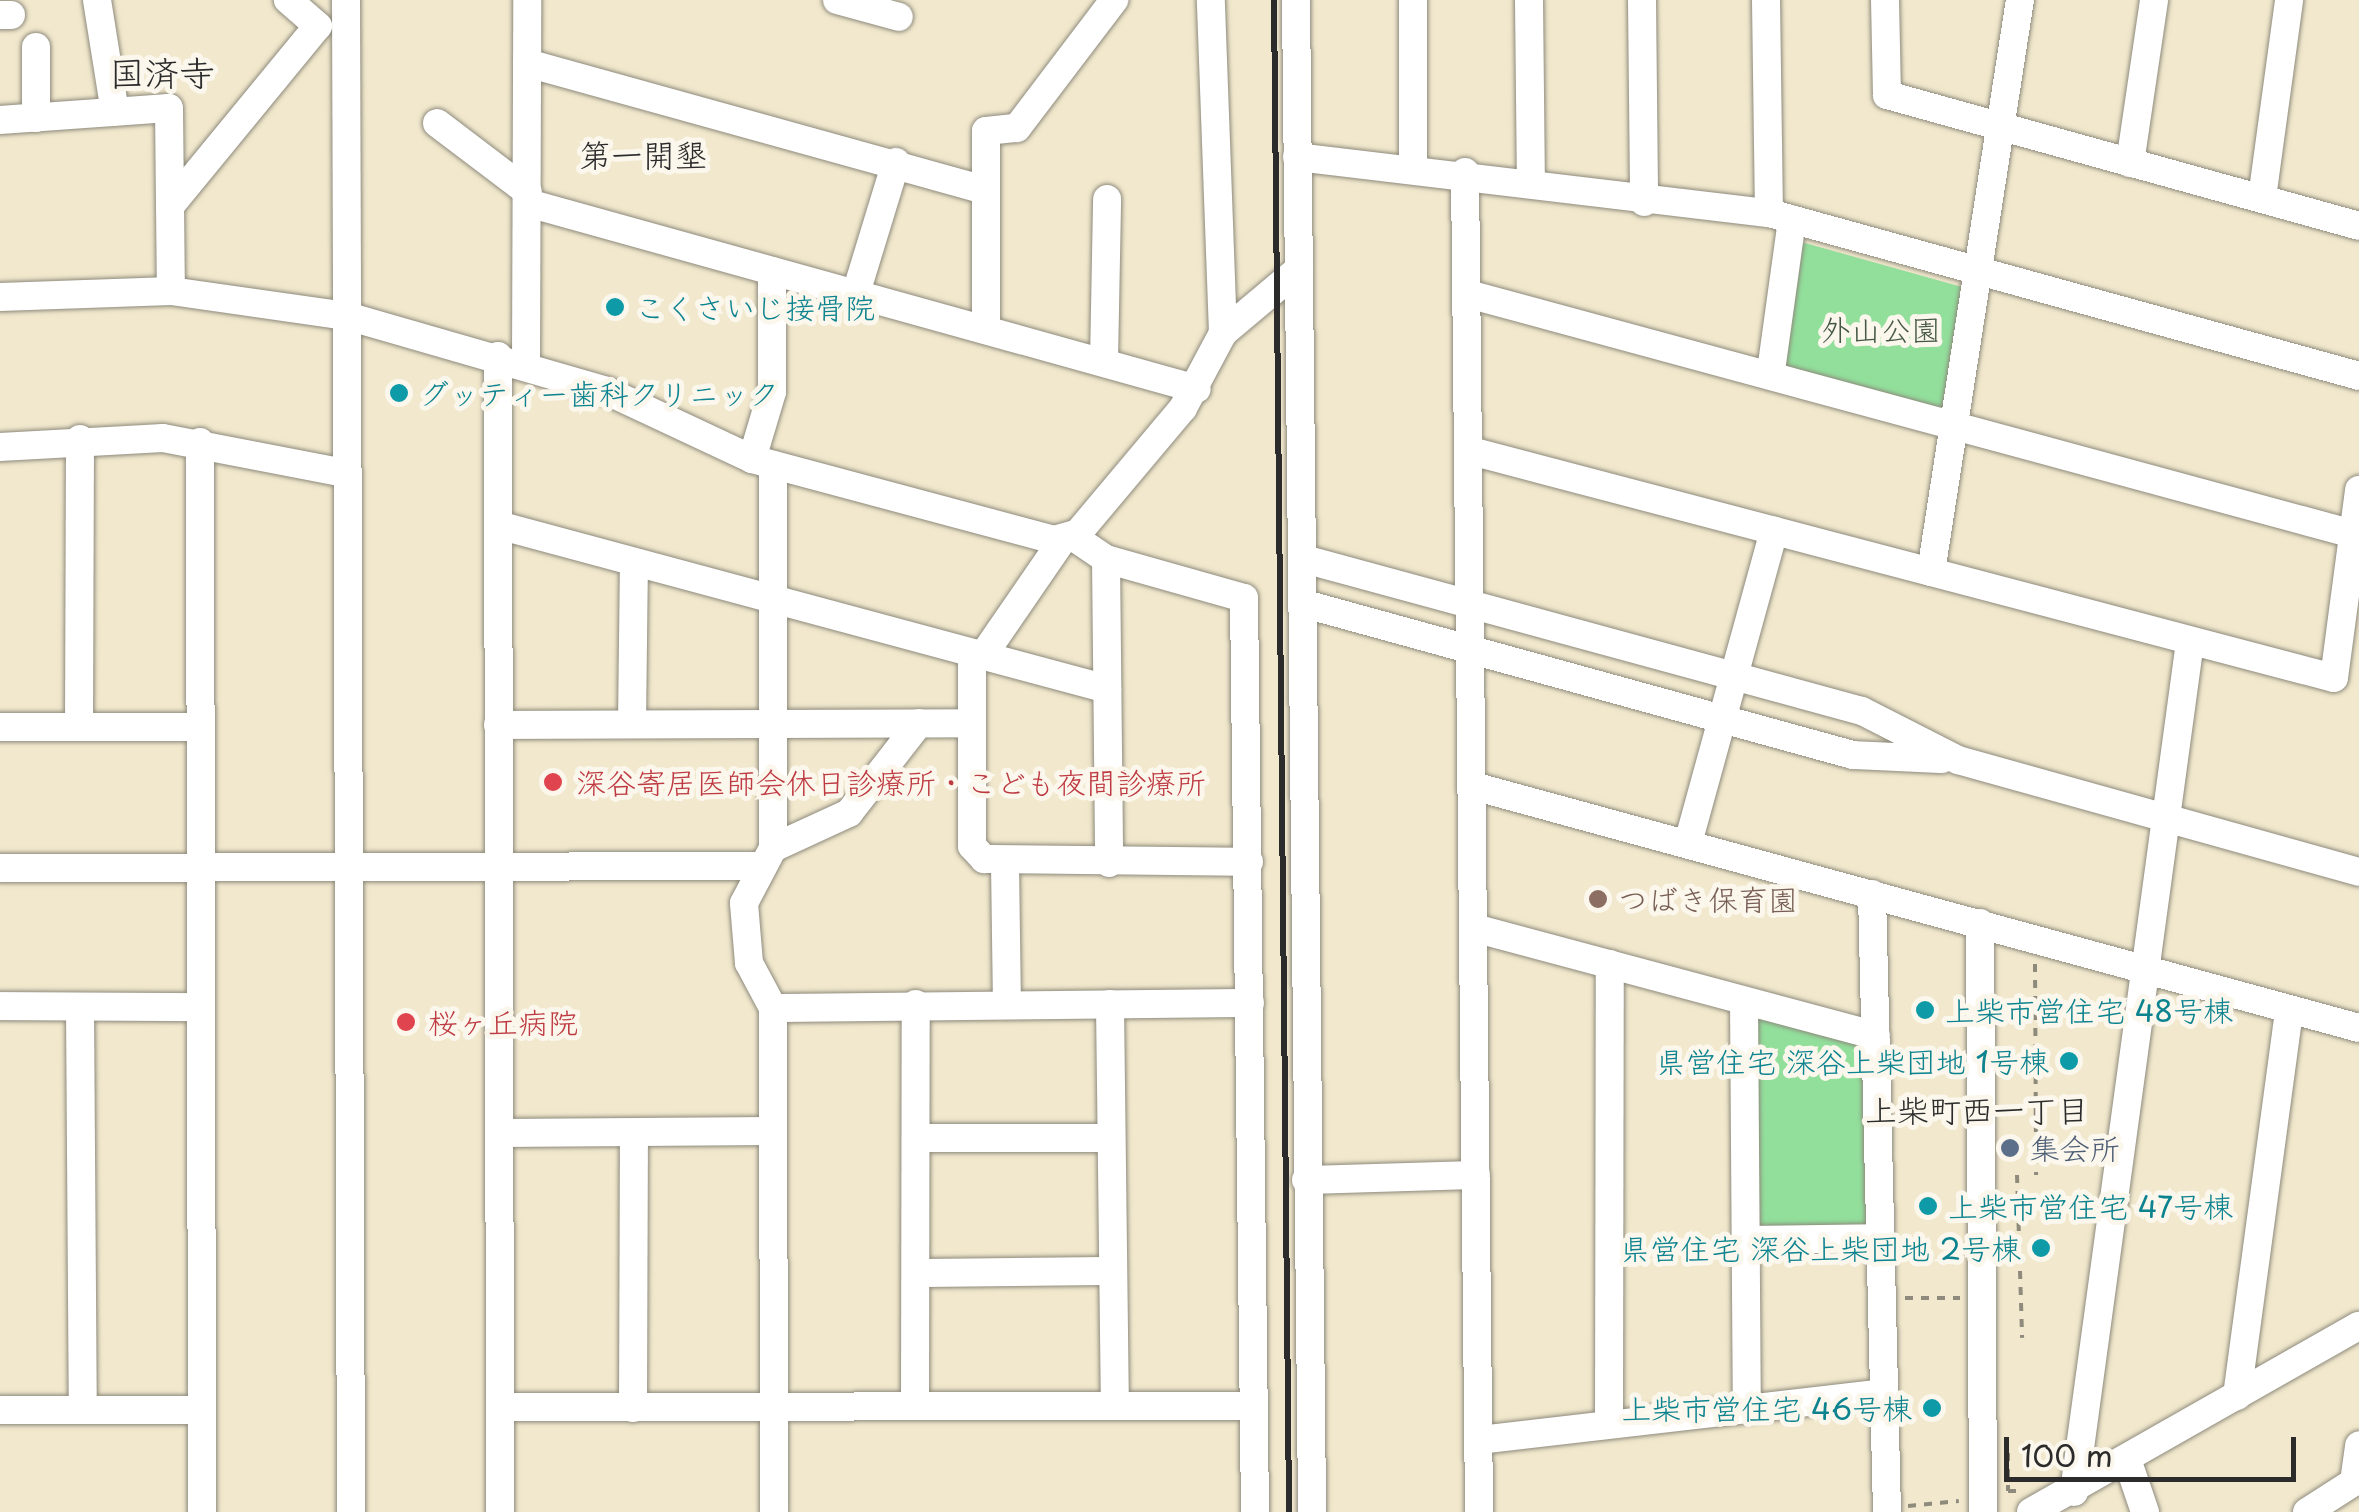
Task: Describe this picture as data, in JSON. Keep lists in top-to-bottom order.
{
  "districts": ["国済寺", "第一開墾", "上柴町西一丁目"],
  "parks": ["外山公園"],
  "places": [
    "こくさいじ接骨院",
    "グッティー歯科クリニック",
    "深谷寄居医師会休日診療所・こども夜間診療所",
    "つばき保育園",
    "上柴市営住宅 48号棟",
    "桜ヶ丘病院",
    "県営住宅 深谷上柴団地 1号棟",
    "集会所",
    "上柴市営住宅 47号棟",
    "県営住宅 深谷上柴団地 2号棟",
    "上柴市営住宅 46号棟"
  ],
  "scale_bar": "100 m"
}
